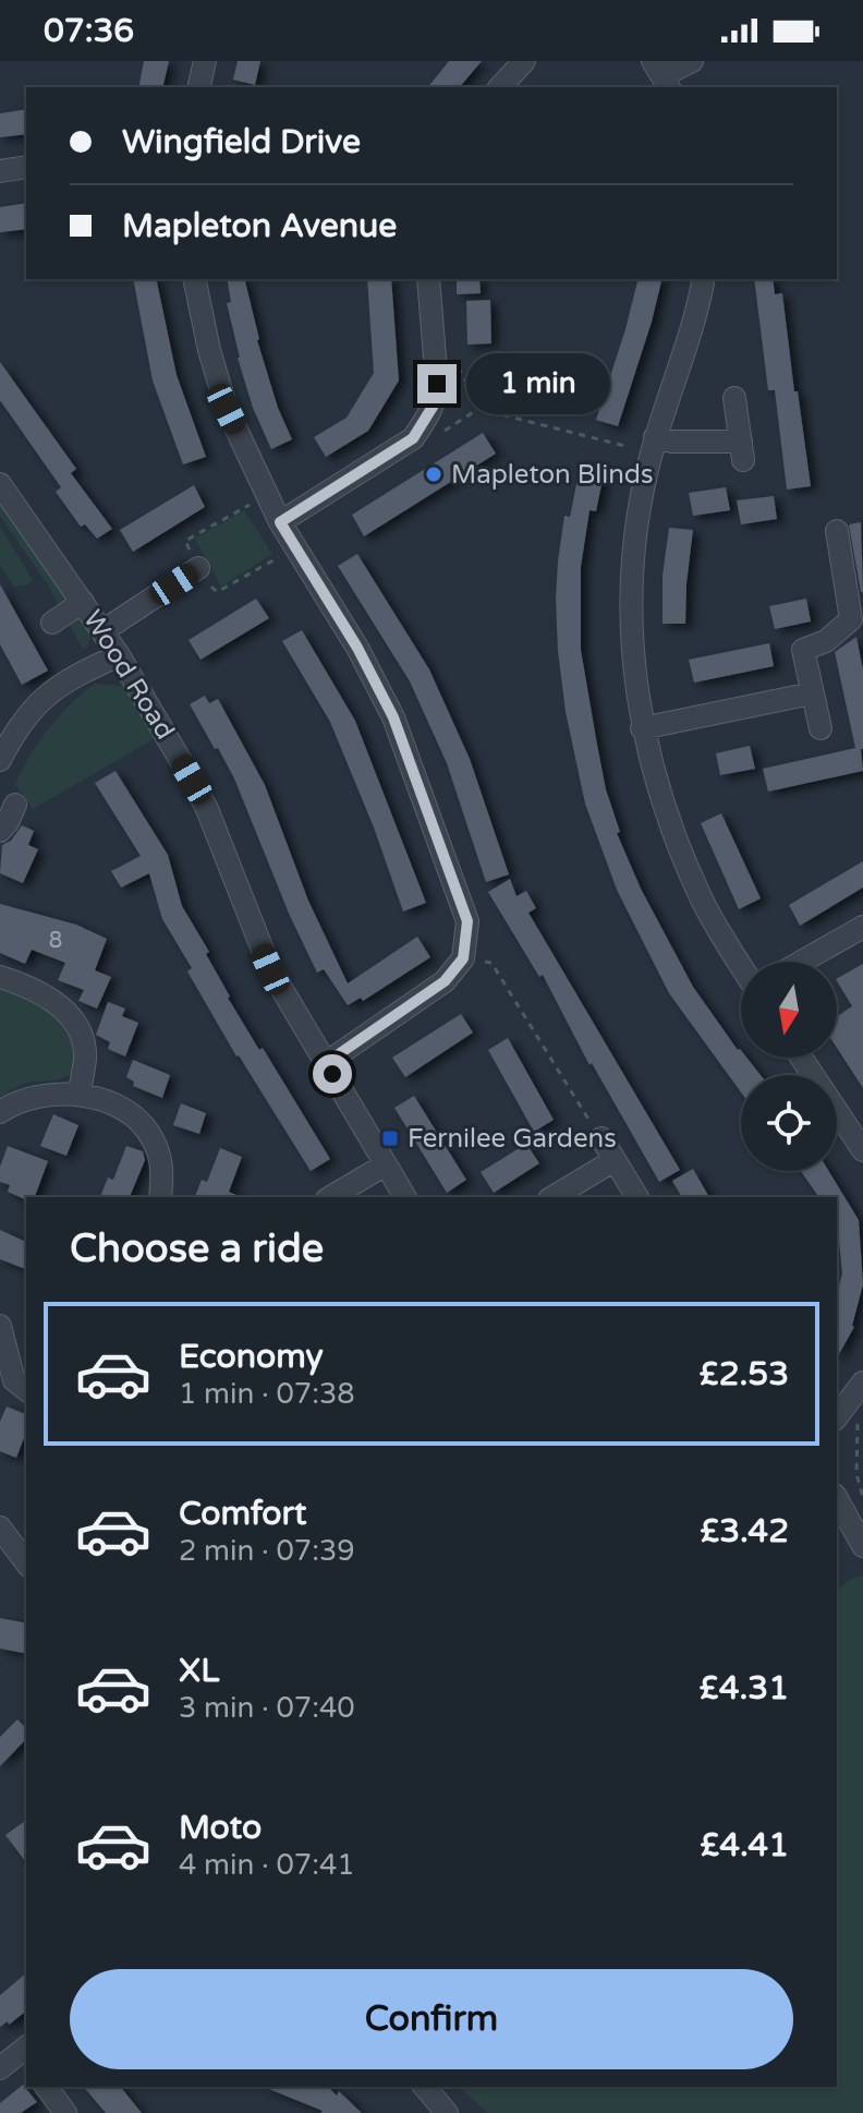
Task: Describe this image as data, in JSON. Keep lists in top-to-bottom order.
{
  "streets": {
    "street": ["Wood Road"]
  },
  "places": {
    "other": ["Mapleton Blinds"],
    "transit": ["Fernilee Gardens"]
  },
  "house_numbers": ["8"],
  "north": "bottom",
  "page": {
    "status": "07:36",
    "banner": ["Wingfield Drive", "Mapleton Avenue"],
    "bubble": "1 min",
    "heading": "Choose a ride",
    "list": [
      {
        "name": "Economy",
        "note": "1 min · 07:38",
        "value": "£2.53"
      },
      {
        "name": "Comfort",
        "note": "2 min · 07:39",
        "value": "£3.42"
      },
      {
        "name": "XL",
        "note": "3 min · 07:40",
        "value": "£4.31"
      },
      {
        "name": "Moto",
        "note": "4 min · 07:41",
        "value": "£4.41"
      }
    ],
    "buttons": "Confirm"
  }
}
